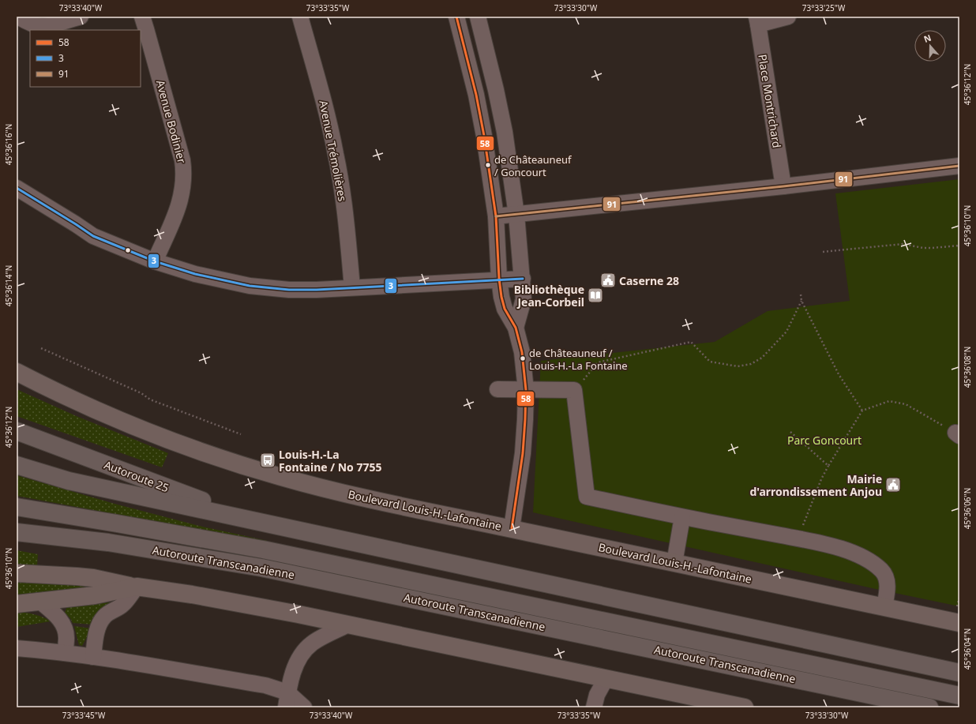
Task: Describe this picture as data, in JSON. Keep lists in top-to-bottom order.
{
  "streets": {
    "highway": ["Autoroute 25", "Autoroute Transcanadienne"],
    "main road": ["Boulevard Louis-H.-Lafontaine"],
    "street": ["Place Montrichard", "Avenue Bodinier", "Avenue Trémolières"]
  },
  "parks": ["Parc Goncourt"],
  "places": {
    "other": ["de Châteauneuf / Goncourt", "de Châteauneuf / Louis-H.-La Fontaine"],
    "public building": ["Caserne 28", "Mairie d'arrondissement Anjou"],
    "library": ["Bibliothèque Jean-Corbeil"],
    "bus stop": ["Louis-H.-La Fontaine / No 7755"]
  },
  "lines": ["transit line 58", "transit line 91", "transit line 3"],
  "legend": ["58", "3", "91"],
  "north": "top",
  "coordinates": [
    "73°33'40\"W",
    "73°33'35\"W",
    "73°33'30\"W",
    "73°33'25\"W",
    "45°36'12\"N",
    "45°36'16\"N",
    "45°36'10\"N",
    "45°36'14\"N",
    "45°36'08\"N",
    "45°36'06\"N",
    "45°36'04\"N",
    "73°33'45\"W"
  ]
}
